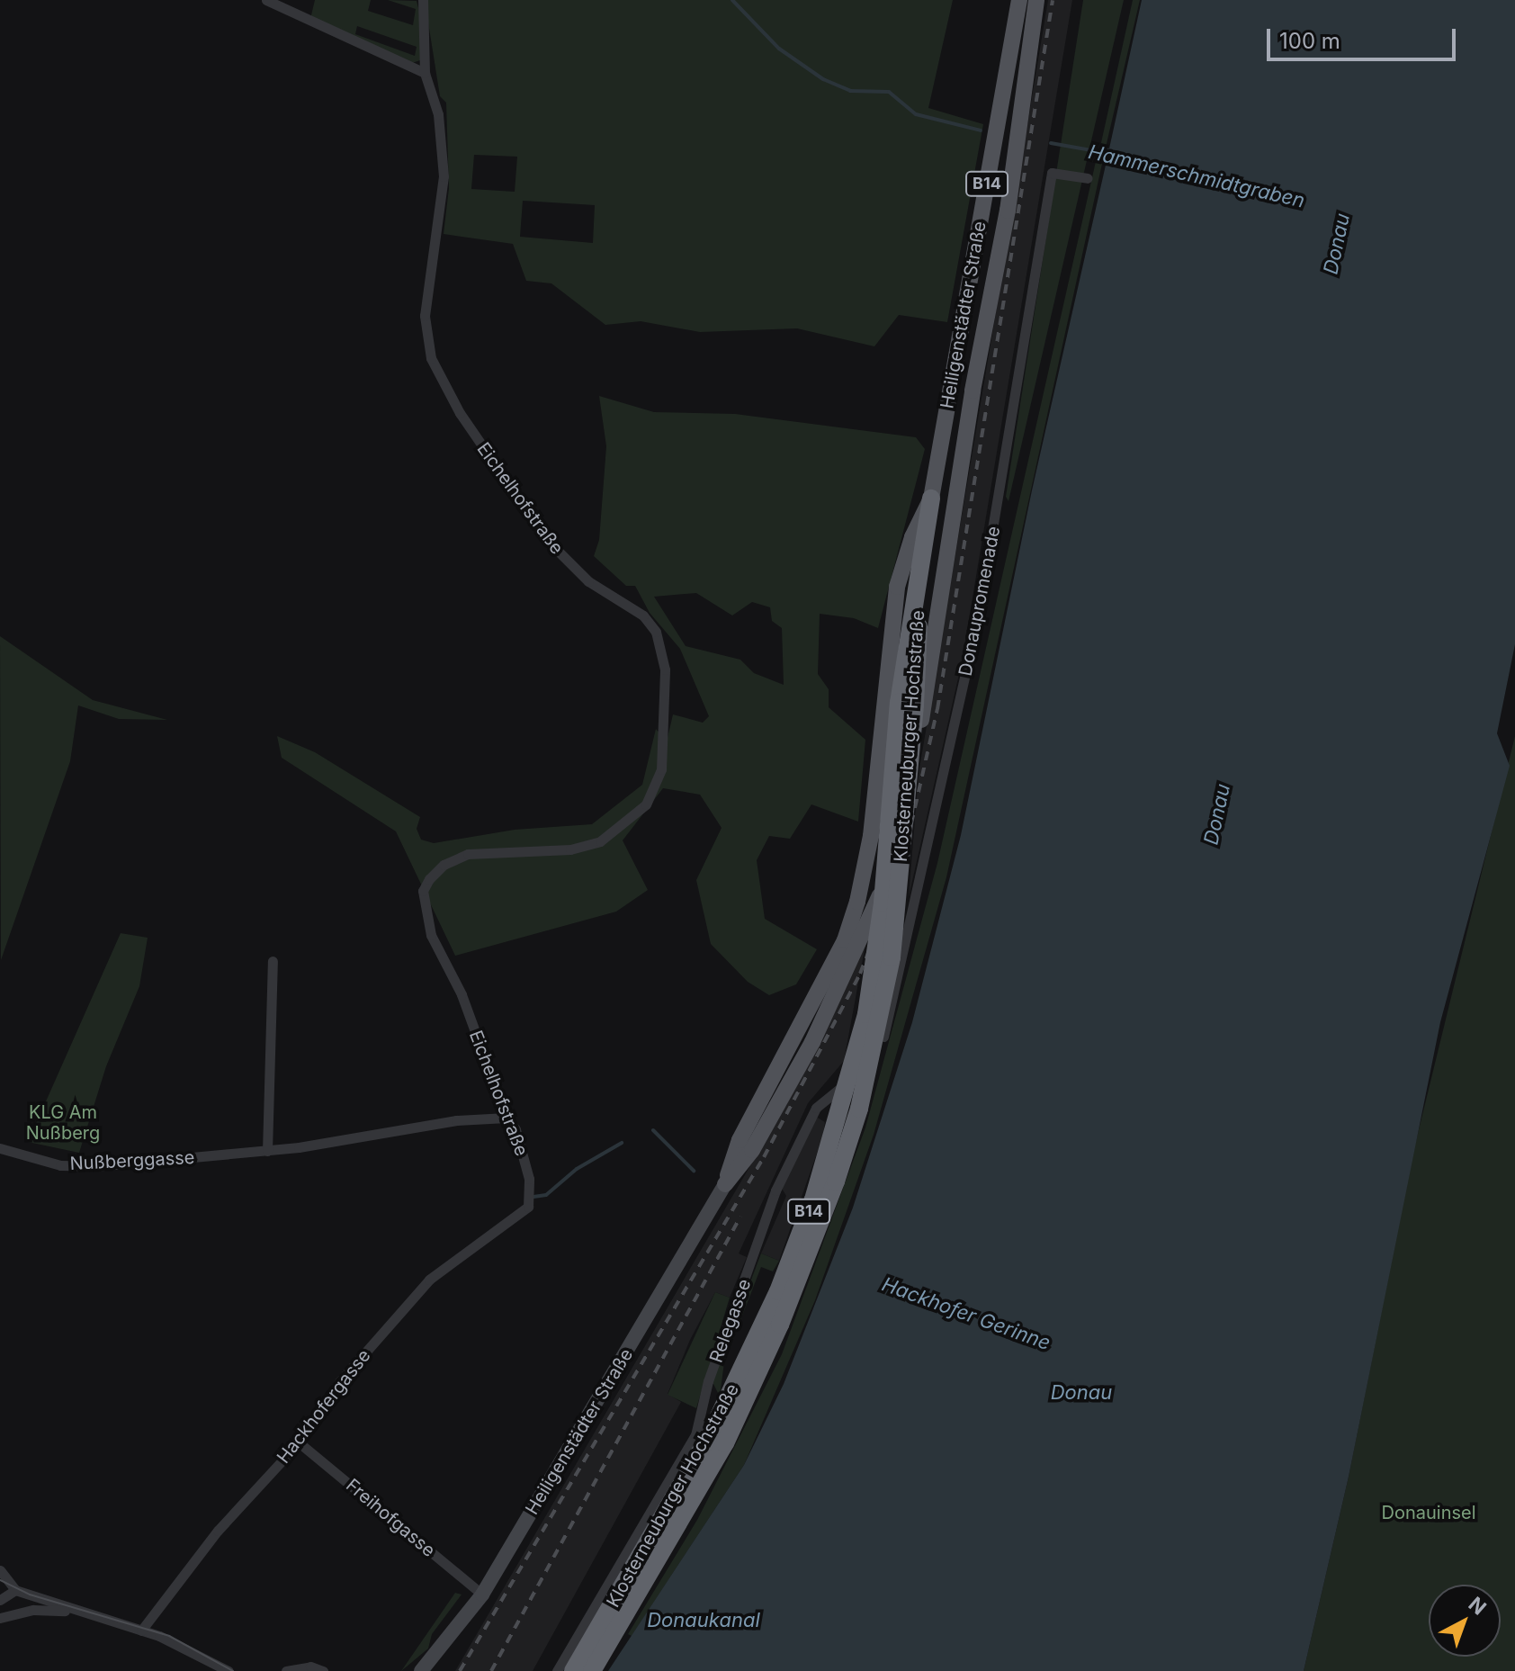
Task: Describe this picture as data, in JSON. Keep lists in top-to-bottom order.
{
  "streets": {
    "highway": ["B14", "Heiligenstädter Straße", "Klosterneuburger Hochstraße"],
    "street": [
      "Eichelhofstraße",
      "Donaupromenade",
      "Nußberggasse",
      "Relegasse",
      "Hackhofergasse",
      "Freihofgasse"
    ]
  },
  "crossings": [
    ["Heiligenstädter Straße", "Klosterneuburger Hochstraße"],
    ["Heiligenstädter Straße", "Freihofgasse"],
    ["Eichelhofstraße", "Nußberggasse"],
    ["Eichelhofstraße", "Hackhofergasse"],
    ["Donaupromenade", "Relegasse"],
    ["Hackhofergasse", "Freihofgasse"]
  ],
  "water": [
    "Hammerschmidtgraben",
    "Donau",
    "Hackhofer Gerinne",
    "Donaukanal"
  ],
  "parks": ["KLG Am Nußberg", "Donauinsel"],
  "scale_bar": "100 m",
  "north": "top right"
}
